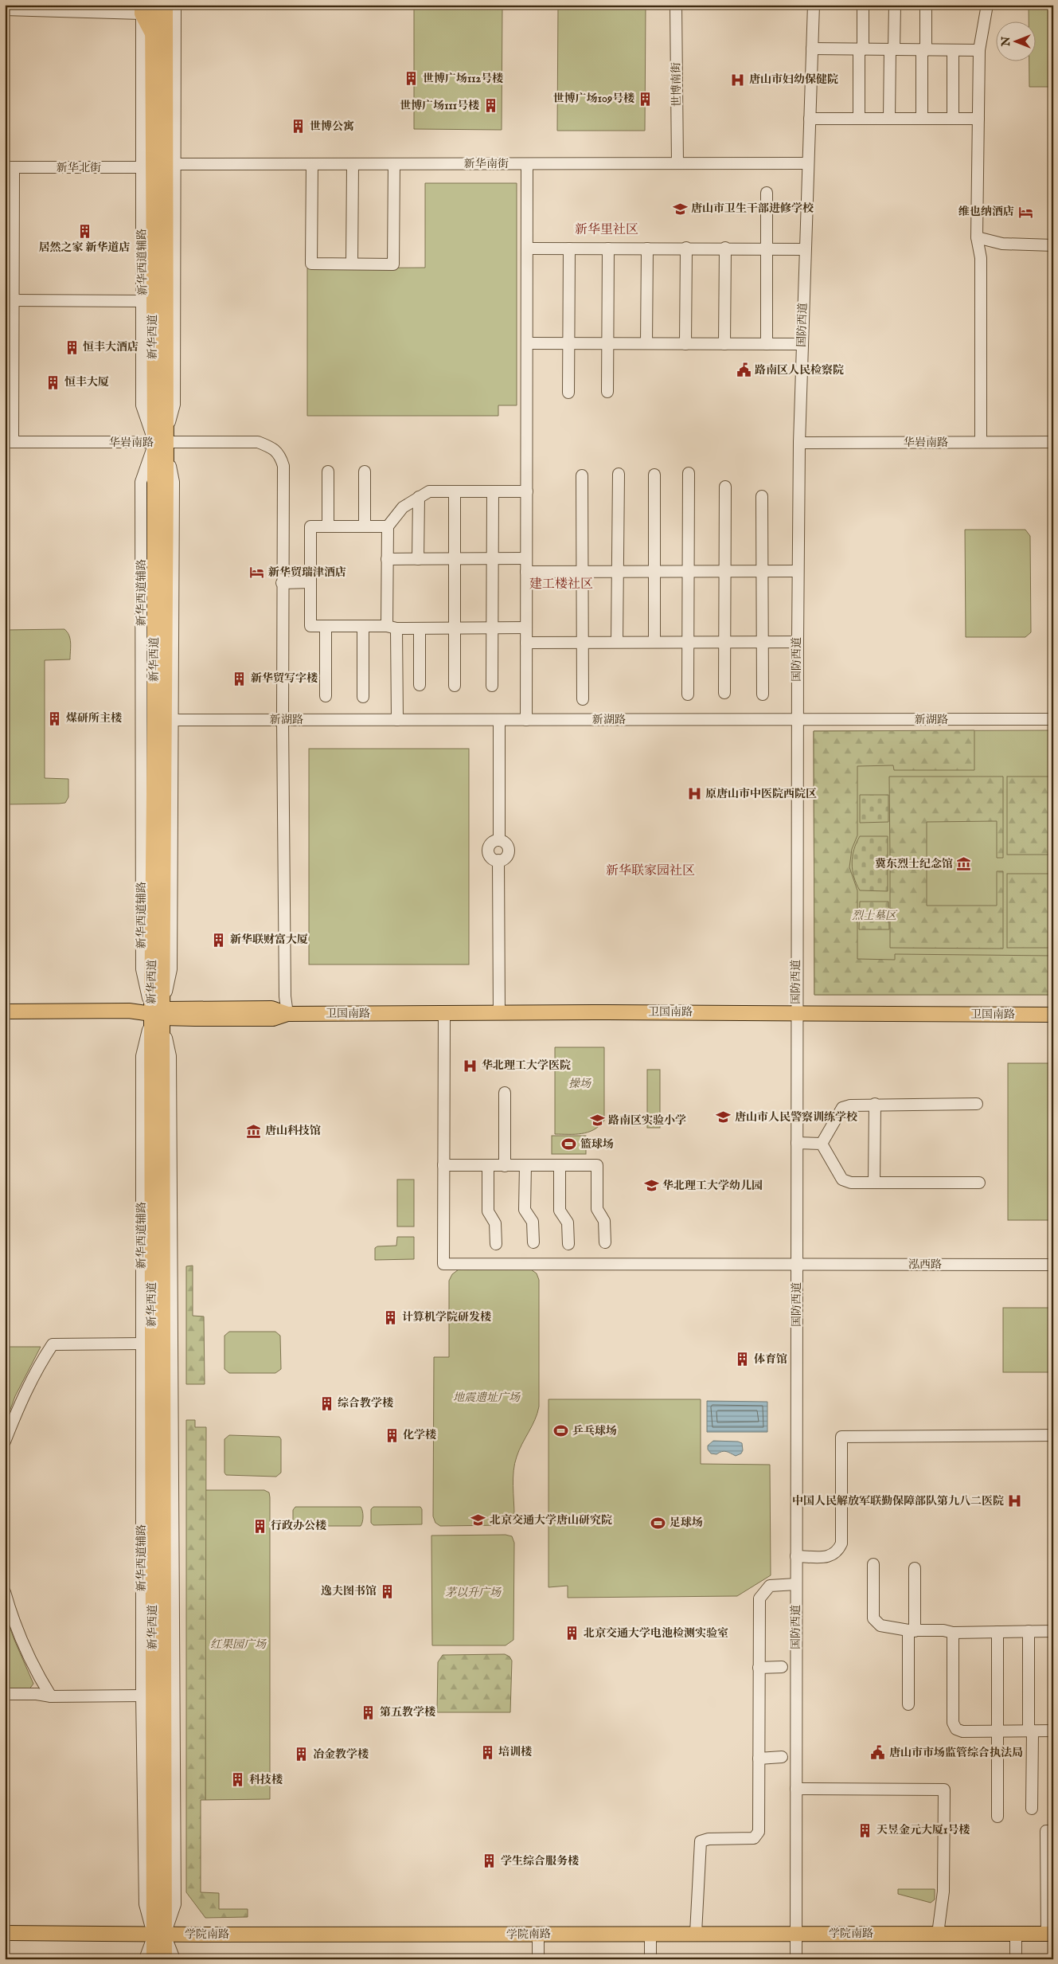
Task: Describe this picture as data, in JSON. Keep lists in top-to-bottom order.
{
  "streets": {
    "main road": ["新华西道", "卫国南路", "学院南路"],
    "street": [
      "世博南街",
      "新华南街",
      "新华北街",
      "新华西道辅路",
      "国防西道",
      "华岩南路",
      "新湖路",
      "泓西路"
    ]
  },
  "crossings": [
    ["世博南街", "新华南街"],
    ["新华南街", "新华北街"],
    ["新华南街", "新华西道辅路"],
    ["新华南街", "国防西道"],
    ["新华南街", "新华西道"],
    ["新华北街", "新华西道辅路"],
    ["新华北街", "新华西道"],
    ["新华西道辅路", "新华西道"],
    ["新华西道辅路", "华岩南路"],
    ["新华西道辅路", "卫国南路"],
    ["新华西道辅路", "学院南路"],
    ["国防西道", "华岩南路"],
    ["国防西道", "新湖路"],
    ["国防西道", "卫国南路"],
    ["国防西道", "泓西路"],
    ["国防西道", "学院南路"],
    ["新华西道", "华岩南路"],
    ["新华西道", "新湖路"],
    ["新华西道", "卫国南路"],
    ["新华西道", "学院南路"]
  ],
  "districts": ["新华里社区", "建工楼社区", "新华联家园社区"],
  "parks": [
    "烈士墓区",
    "操场",
    "地震遗址广场",
    "茅以升广场",
    "红果园广场"
  ],
  "places": {
    "building": [
      "世博广场112号楼",
      "世博广场109号楼",
      "世博广场111号楼",
      "世博公寓",
      "居然之家 新华道店",
      "恒丰大酒店",
      "恒丰大厦",
      "新华贸写字楼",
      "煤研所主楼",
      "新华联财富大厦",
      "计算机学院研发楼",
      "体育馆",
      "综合教学楼",
      "化学楼",
      "行政办公楼",
      "逸夫图书馆",
      "北京交通大学电池检测实验室",
      "第五教学楼",
      "培训楼",
      "冶金教学楼",
      "科技楼",
      "天昱金元大厦1号楼",
      "学生综合服务楼"
    ],
    "hospital": [
      "唐山市妇幼保健院",
      "原唐山市中医院西院区",
      "华北理工大学医院",
      "中国人民解放军联勤保障部队第九八二医院"
    ],
    "school or university": [
      "唐山市卫生干部进修学校",
      "唐山市人民警察训练学校",
      "路南区实验小学",
      "华北理工大学幼儿园",
      "北京交通大学唐山研究院"
    ],
    "hotel": ["维也纳酒店", "新华贸瑞津酒店"],
    "public building": ["路南区人民检察院", "唐山市市场监管综合执法局"],
    "museum": ["冀东烈士纪念馆", "唐山科技馆"],
    "sports": ["篮球场", "乒乓球场", "足球场"]
  },
  "north": "left"
}
